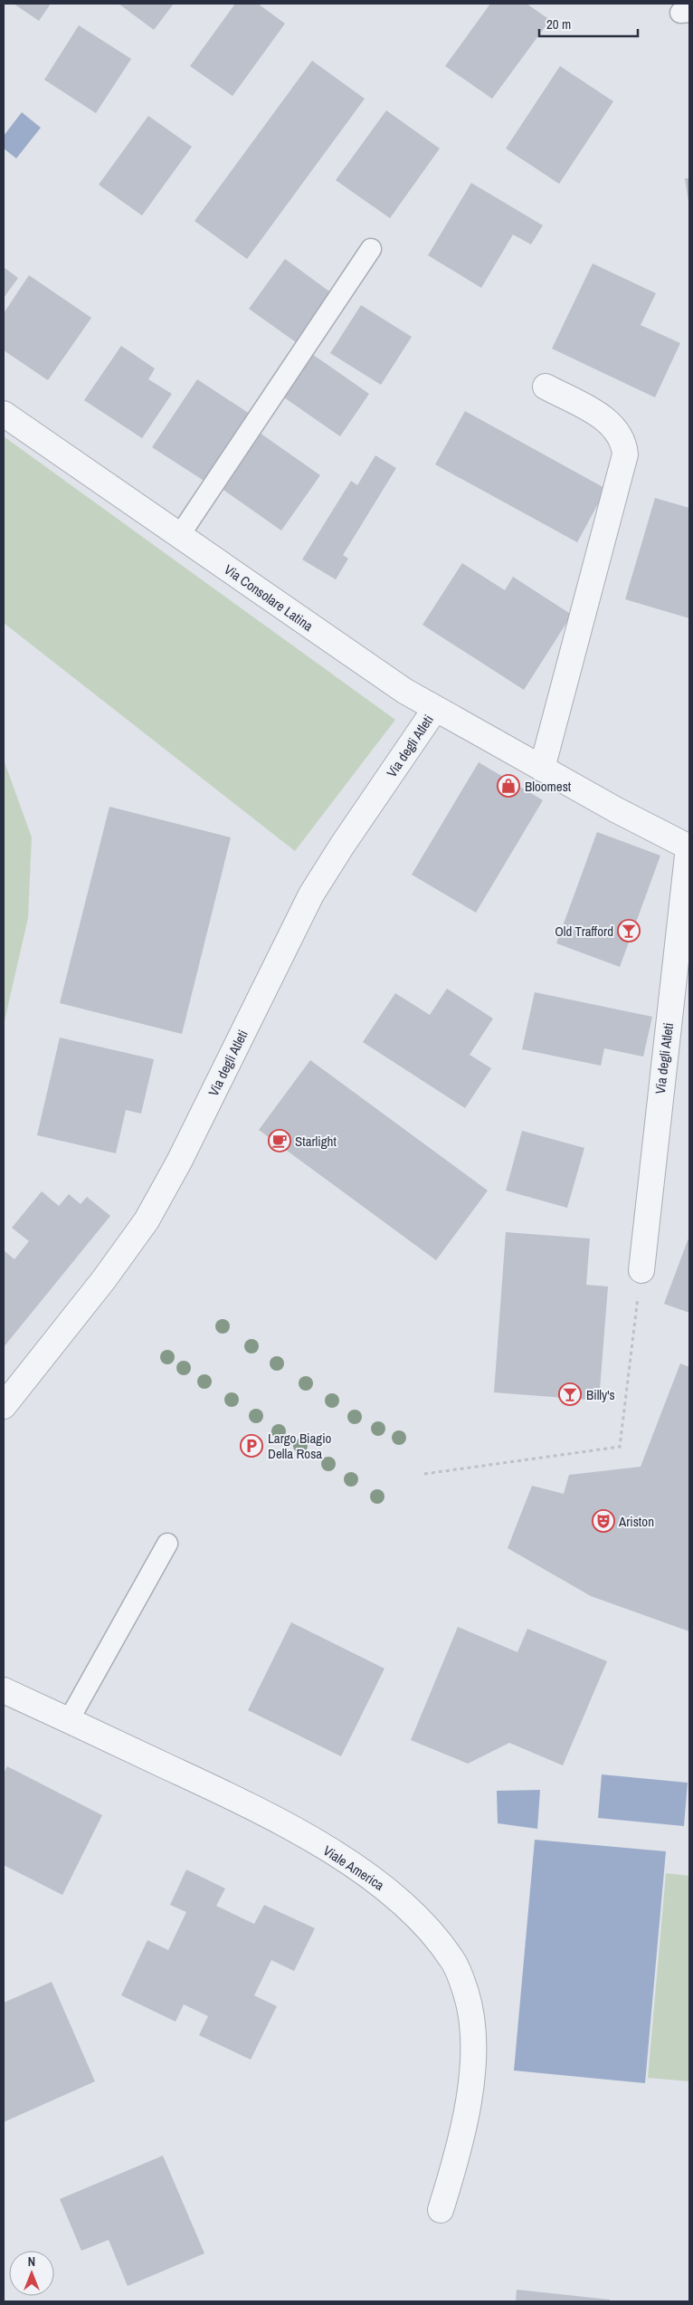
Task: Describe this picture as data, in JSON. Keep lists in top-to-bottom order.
{
  "streets": {
    "street": ["Via Consolare Latina", "Via degli Atleti", "Viale America"]
  },
  "crossings": [
    ["Via Consolare Latina", "Via degli Atleti"]
  ],
  "places": {
    "shop": ["Bloomest"],
    "bar": ["Old Trafford", "Billy's"],
    "cafe": ["Starlight"],
    "parking": ["Largo Biagio Della Rosa"],
    "theatre": ["Ariston"]
  },
  "scale_bar": "20 m",
  "north": "top"
}
